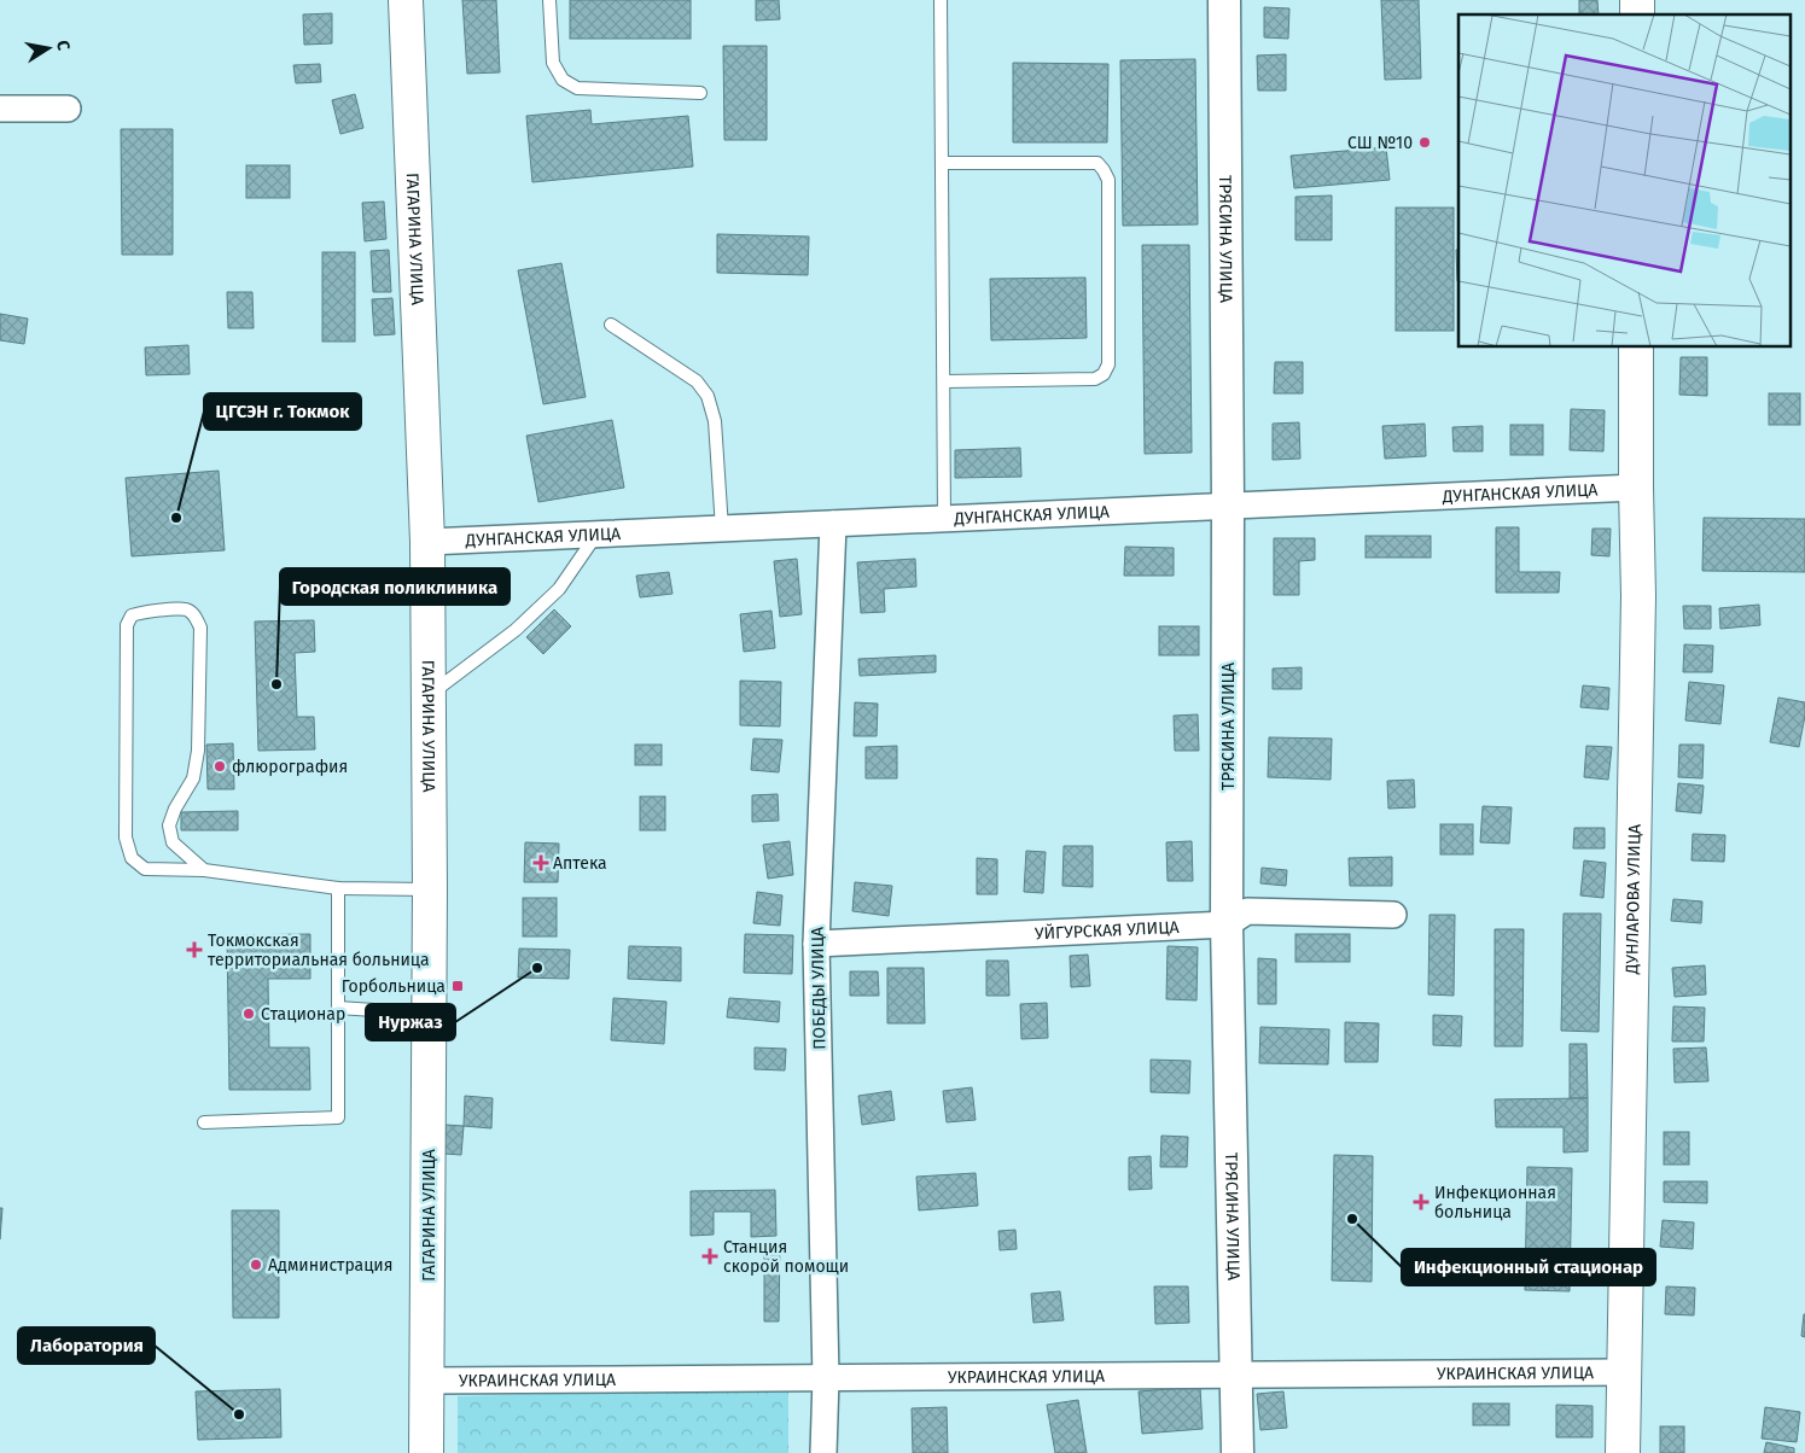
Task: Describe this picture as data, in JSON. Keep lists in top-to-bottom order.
{
  "streets": {
    "main road": ["ГАГАРИНА УЛИЦА", "ДУНЛАРОВА УЛИЦА"],
    "street": [
      "ТРЯСИНА УЛИЦА",
      "ДУНГАНСКАЯ УЛИЦА",
      "УЙГУРСКАЯ УЛИЦА",
      "ПОБЕДЫ УЛИЦА",
      "УКРАИНСКАЯ УЛИЦА"
    ]
  },
  "crossings": [
    ["ГАГАРИНА УЛИЦА", "ДУНГАНСКАЯ УЛИЦА"],
    ["ГАГАРИНА УЛИЦА", "УКРАИНСКАЯ УЛИЦА"],
    ["ТРЯСИНА УЛИЦА", "ДУНГАНСКАЯ УЛИЦА"],
    ["ТРЯСИНА УЛИЦА", "УЙГУРСКАЯ УЛИЦА"],
    ["ТРЯСИНА УЛИЦА", "УКРАИНСКАЯ УЛИЦА"],
    ["ДУНГАНСКАЯ УЛИЦА", "ДУНЛАРОВА УЛИЦА"],
    ["ДУНГАНСКАЯ УЛИЦА", "ПОБЕДЫ УЛИЦА"],
    ["ДУНЛАРОВА УЛИЦА", "УКРАИНСКАЯ УЛИЦА"],
    ["УЙГУРСКАЯ УЛИЦА", "ПОБЕДЫ УЛИЦА"],
    ["ПОБЕДЫ УЛИЦА", "УКРАИНСКАЯ УЛИЦА"]
  ],
  "places": {
    "other": [
      "СШ №10",
      "ЦГСЭН г. Токмок",
      "Городская поликлиника",
      "флюрография",
      "Нуржаз",
      "Cтационар",
      "Инфекционный стационар",
      "Администрация",
      "Лаборатория"
    ],
    "health": [
      "Аптека",
      "Токмокская территориальная больница",
      "Инфекционная больница",
      "Станция скорой помощи"
    ],
    "transit": ["Горбольница"]
  },
  "north": "right"
}
